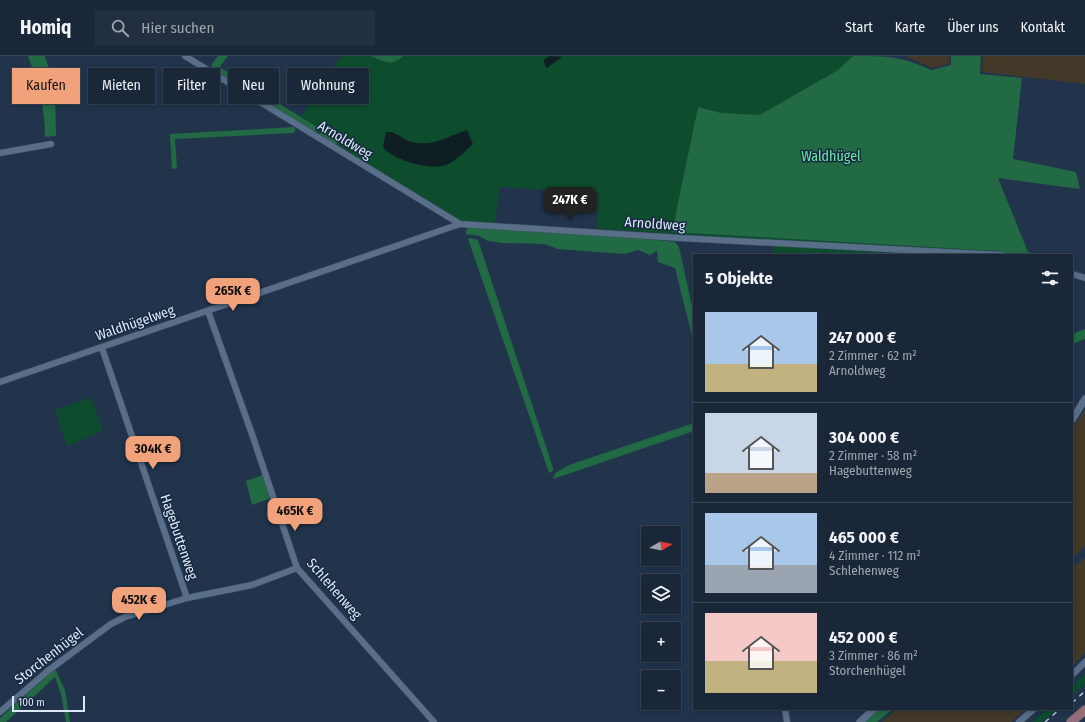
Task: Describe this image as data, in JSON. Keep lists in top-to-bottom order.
{
  "streets": {
    "street": [
      "Arnoldweg",
      "Waldhügelweg",
      "Hagebuttenweg",
      "Schlehenweg",
      "Storchenhügel"
    ]
  },
  "crossings": [
    ["Arnoldweg", "Waldhügelweg"],
    ["Waldhügelweg", "Hagebuttenweg"],
    ["Waldhügelweg", "Schlehenweg"],
    ["Hagebuttenweg", "Storchenhügel"],
    ["Schlehenweg", "Storchenhügel"]
  ],
  "parks": ["Waldhügel"],
  "scale_bar": "100 m",
  "north": "right",
  "page": {
    "header": "Homiq",
    "search": "Hier suchen",
    "nav": [
      "Start",
      "Karte",
      "Über uns",
      "Kontakt"
    ],
    "chip": [
      "Kaufen",
      "Mieten",
      "Filter",
      "Neu",
      "Wohnung"
    ],
    "price": [
      "247K €",
      "265K €",
      "304K €",
      "465K €",
      "452K €"
    ],
    "heading": "5 Objekte",
    "list": [
      {
        "name": "247 000 €",
        "note": "2 Zimmer · 62 m² · Arnoldweg"
      },
      {
        "name": "304 000 €",
        "note": "2 Zimmer · 58 m² · Hagebuttenweg"
      },
      {
        "name": "465 000 €",
        "note": "4 Zimmer · 112 m² · Schlehenweg"
      },
      {
        "name": "452 000 €",
        "note": "3 Zimmer · 86 m² · Storchenhügel"
      }
    ],
    "map_buttons": ["+", "−"],
    "scale": "100 m"
  }
}
